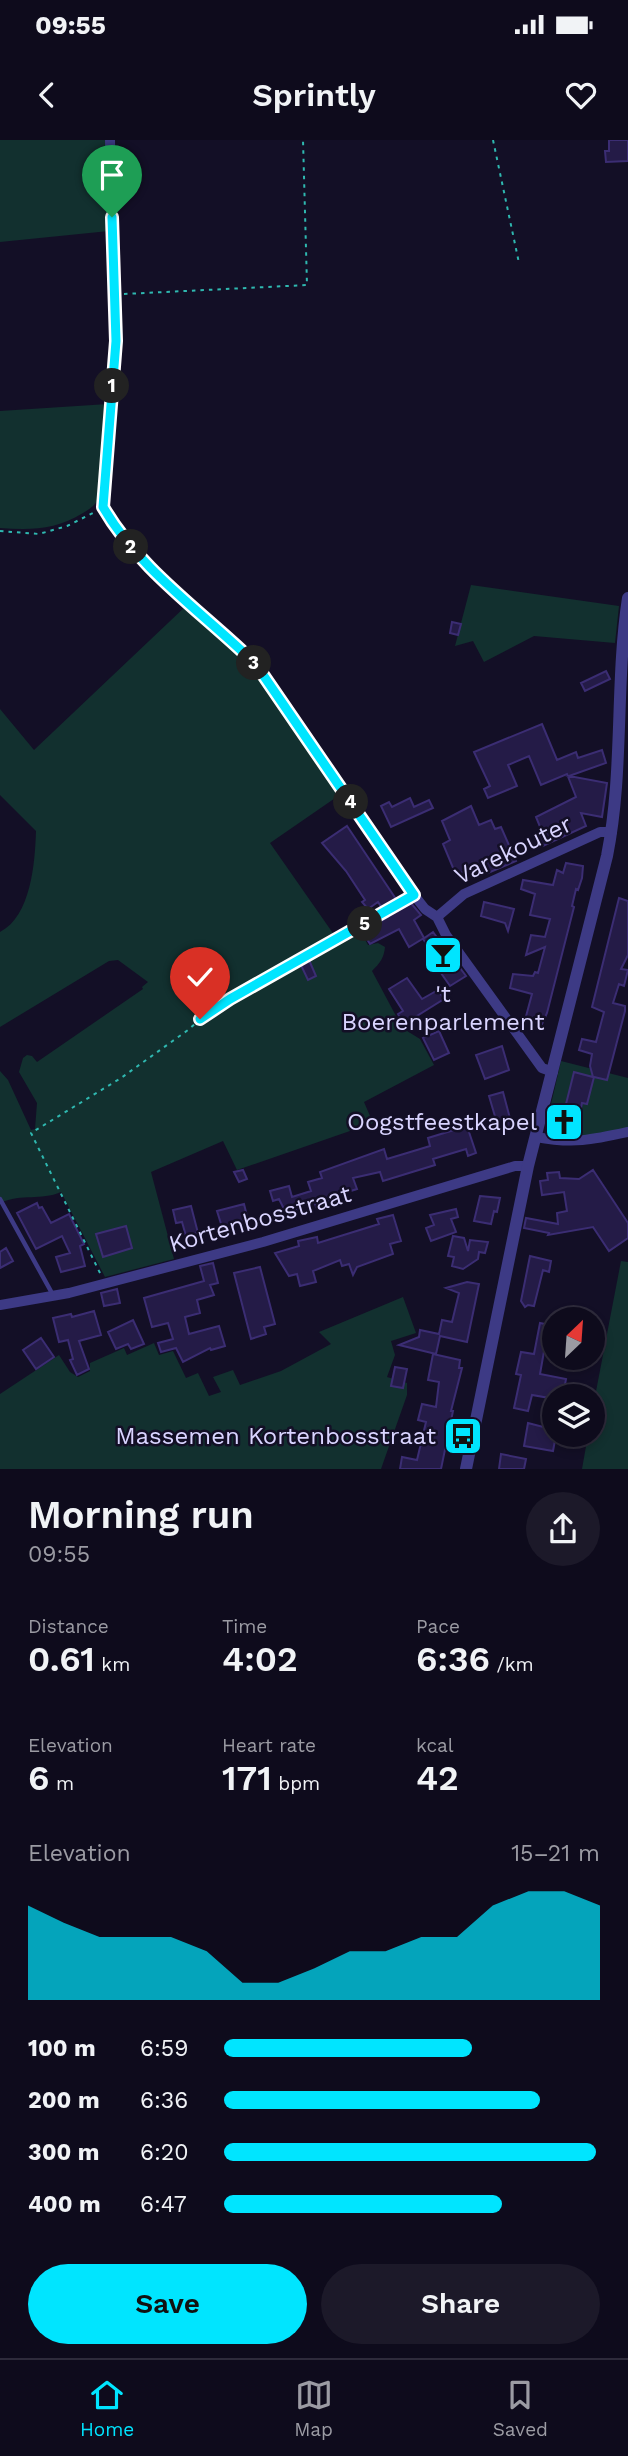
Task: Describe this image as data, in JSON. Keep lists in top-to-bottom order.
{
  "streets": {
    "street": ["Varekouter", "Kortenbosstraat"]
  },
  "places": {
    "bar": ["'t Boerenparlement"],
    "church": ["Oogstfeestkapel"],
    "bus stop": ["Massemen Kortenbosstraat"]
  },
  "north": "top right",
  "page": {
    "status": "09:55",
    "header": "Sprintly",
    "pins": [
      "1",
      "2",
      "3",
      "4",
      "5"
    ],
    "heading": ["Morning run", "09:55"],
    "stats": [
      ["Distance", "0.61 km"],
      ["Time", "4:02"],
      ["Pace", "6:36 /km"],
      ["Elevation", "6 m"],
      ["Heart rate", "171 bpm"],
      ["kcal", "42"]
    ],
    "chart": ["Elevation", "15–21 m"],
    "list": [
      {
        "name": "100 m",
        "note": "6:59"
      },
      {
        "name": "200 m",
        "note": "6:36"
      },
      {
        "name": "300 m",
        "note": "6:20"
      },
      {
        "name": "400 m",
        "note": "6:47"
      }
    ],
    "buttons": ["Save", "Share"],
    "tabs": ["Home", "Map", "Saved"]
  }
}
